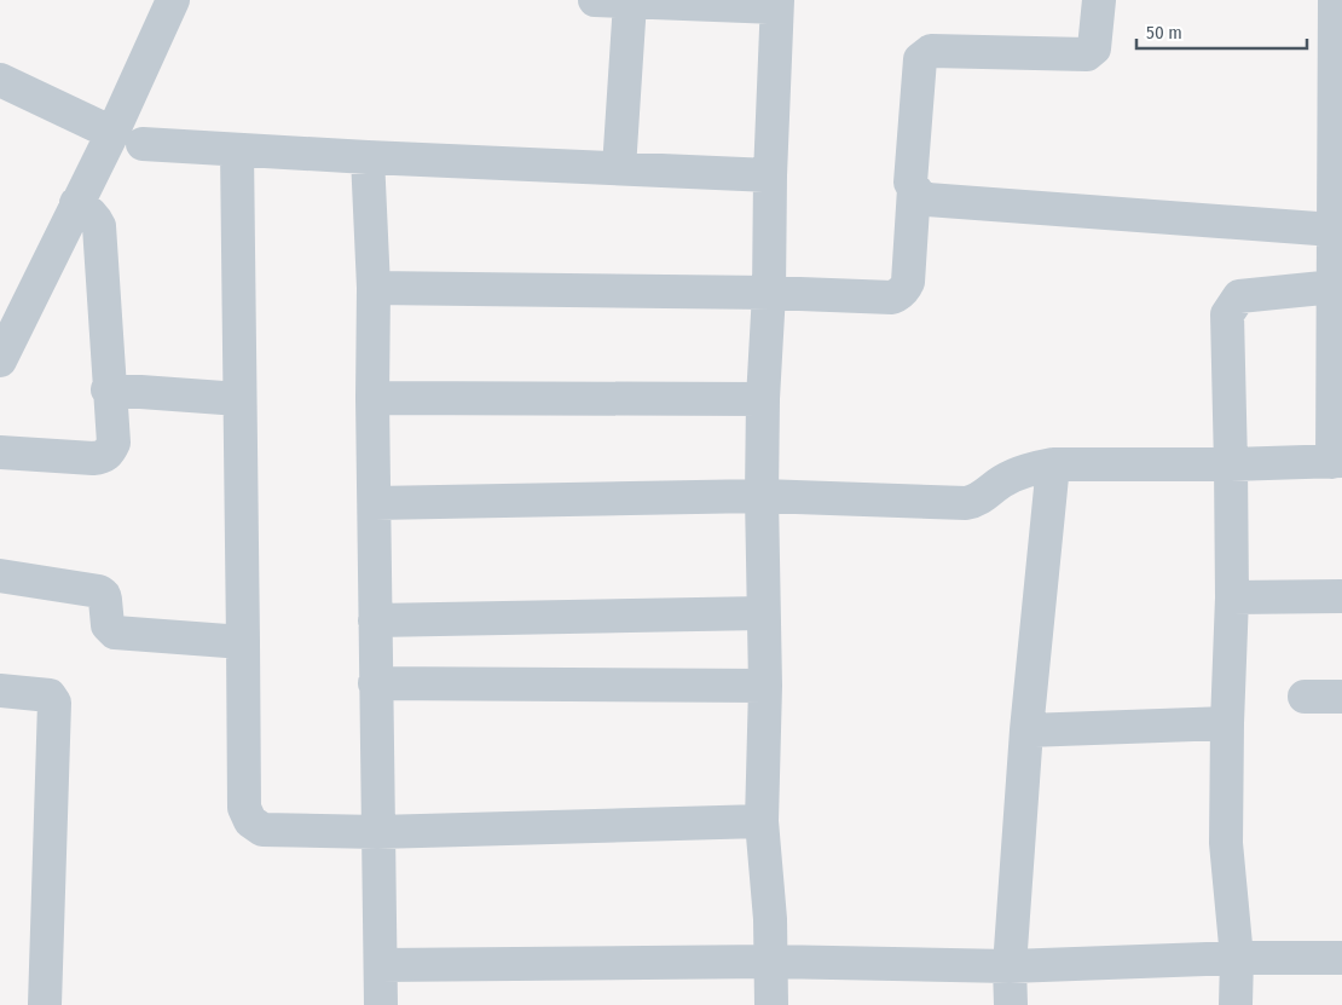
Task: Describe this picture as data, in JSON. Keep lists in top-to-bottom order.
{
  "scale_bar": "50 m"
}
